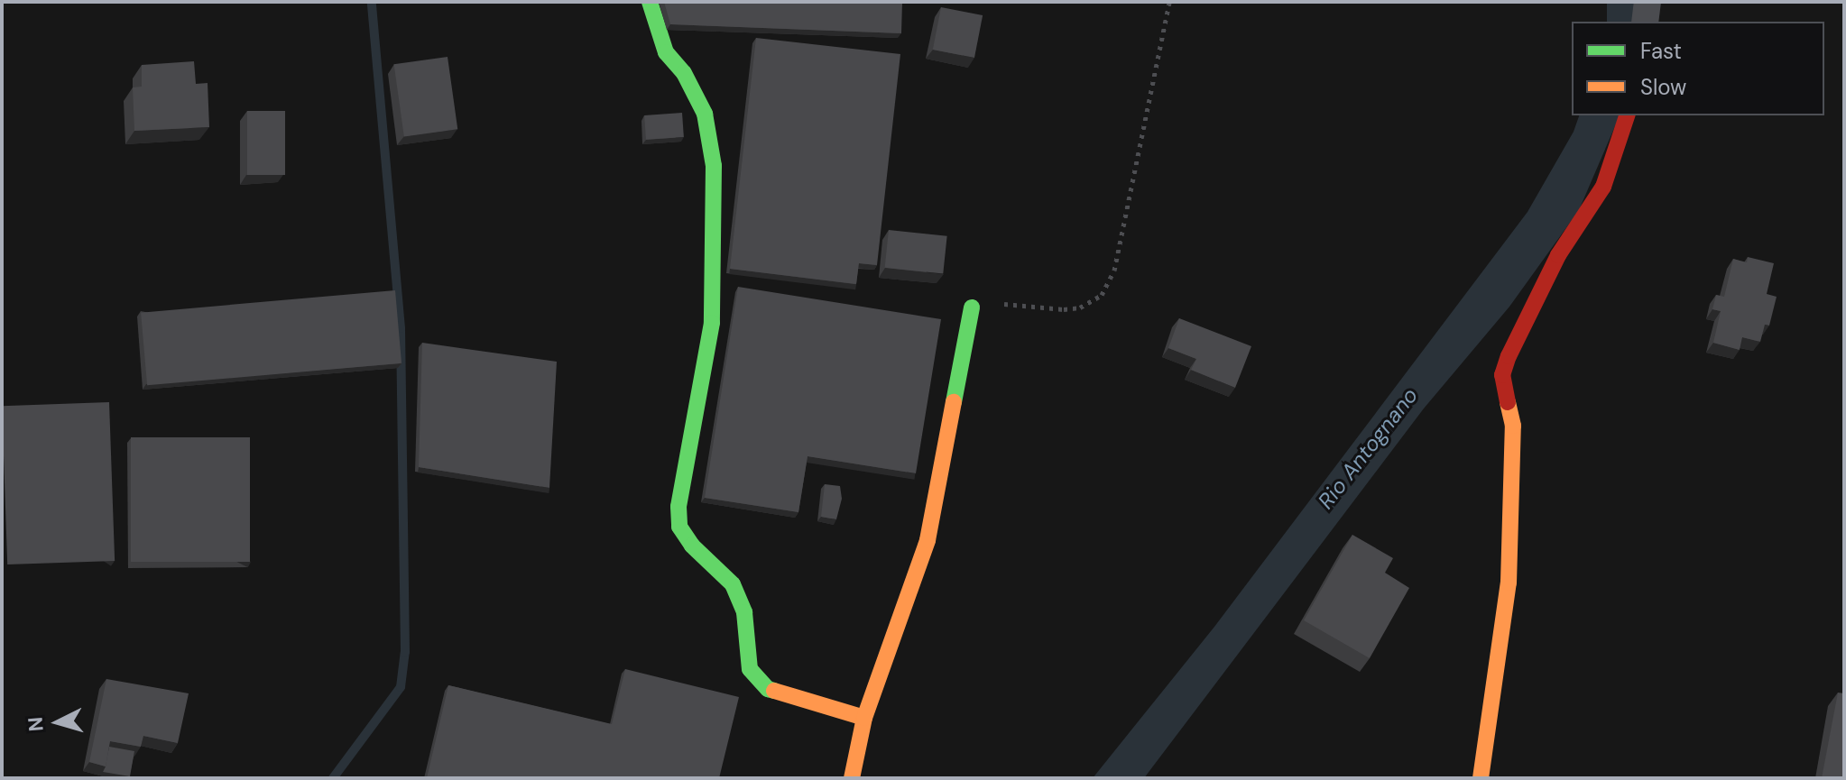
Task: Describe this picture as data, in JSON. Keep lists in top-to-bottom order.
{
  "water": ["Rio Antognano"],
  "legend": ["Fast", "Slow"],
  "north": "left"
}
